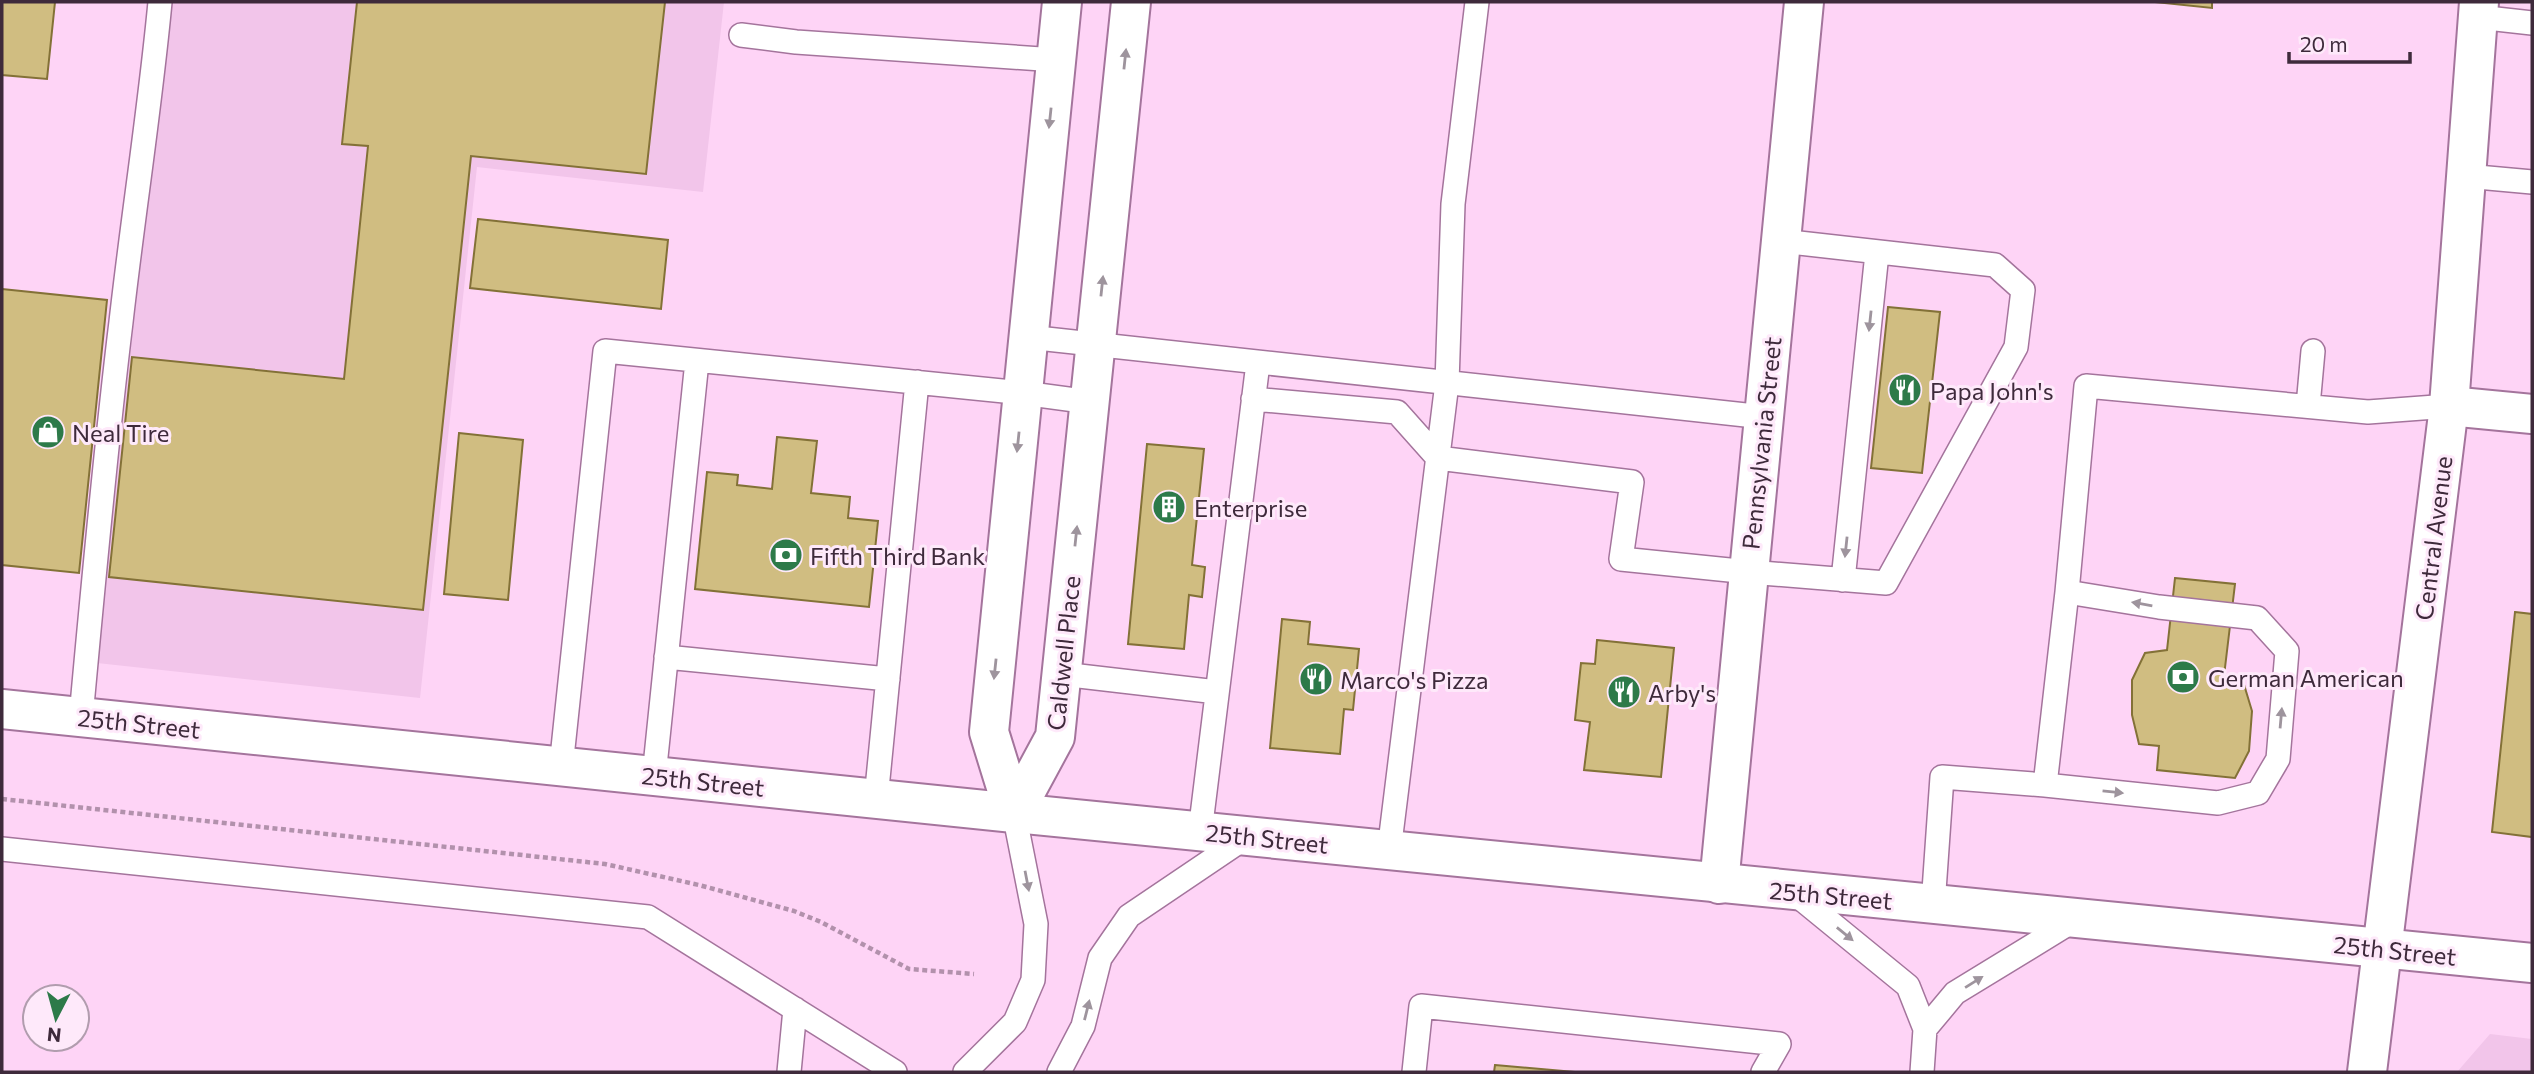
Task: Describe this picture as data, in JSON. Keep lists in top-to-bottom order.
{
  "streets": {
    "main road": [
      "Pennsylvania Street",
      "Central Avenue",
      "Caldwell Place",
      "25th Street"
    ]
  },
  "crossings": [
    ["Pennsylvania Street", "25th Street"],
    ["Central Avenue", "25th Street"],
    ["Caldwell Place", "25th Street"]
  ],
  "places": {
    "restaurant": ["Papa John's", "Marco's Pizza", "Arby's"],
    "shop": ["Neal Tire"],
    "building": ["Enterprise"],
    "bank": ["Fifth Third Bank", "German American"]
  },
  "scale_bar": "20 m",
  "north": "bottom"
}
